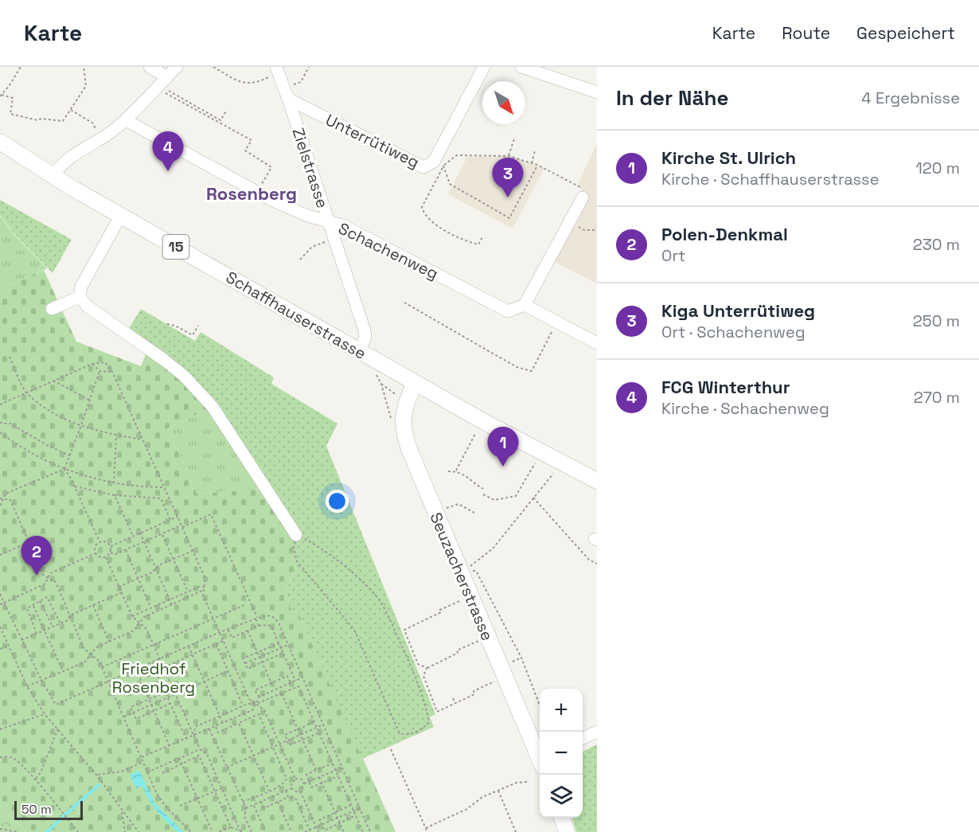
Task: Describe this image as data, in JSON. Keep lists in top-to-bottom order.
{
  "streets": {
    "main road": ["15", "Schaffhauserstrasse", "Seuzacherstrasse"],
    "street": ["Unterrütiweg", "Zielstrasse", "Schachenweg"]
  },
  "crossings": [
    ["Unterrütiweg", "Zielstrasse"],
    ["Zielstrasse", "Schachenweg"],
    ["Zielstrasse", "Schaffhauserstrasse"],
    ["Schaffhauserstrasse", "Seuzacherstrasse"]
  ],
  "districts": ["Rosenberg"],
  "parks": ["Friedhof Rosenberg"],
  "scale_bar": "50 m",
  "north": "bottom right",
  "page": {
    "header": "Karte",
    "nav": ["Karte", "Route", "Gespeichert"],
    "heading": ["In der Nähe", "4 Ergebnisse"],
    "list": [
      {
        "mark": "1",
        "name": "Kirche St. Ulrich",
        "note": "Kirche · Schaffhauserstrasse",
        "value": "120 m"
      },
      {
        "mark": "2",
        "name": "Polen-Denkmal",
        "note": "Ort",
        "value": "230 m"
      },
      {
        "mark": "3",
        "name": "Kiga Unterrütiweg",
        "note": "Ort · Schachenweg",
        "value": "250 m"
      },
      {
        "mark": "4",
        "name": "FCG Winterthur",
        "note": "Kirche · Schachenweg",
        "value": "270 m"
      }
    ],
    "pins": [
      "4",
      "3",
      "1",
      "2"
    ],
    "map_buttons": ["+", "−"],
    "scale": "50 m"
  }
}
